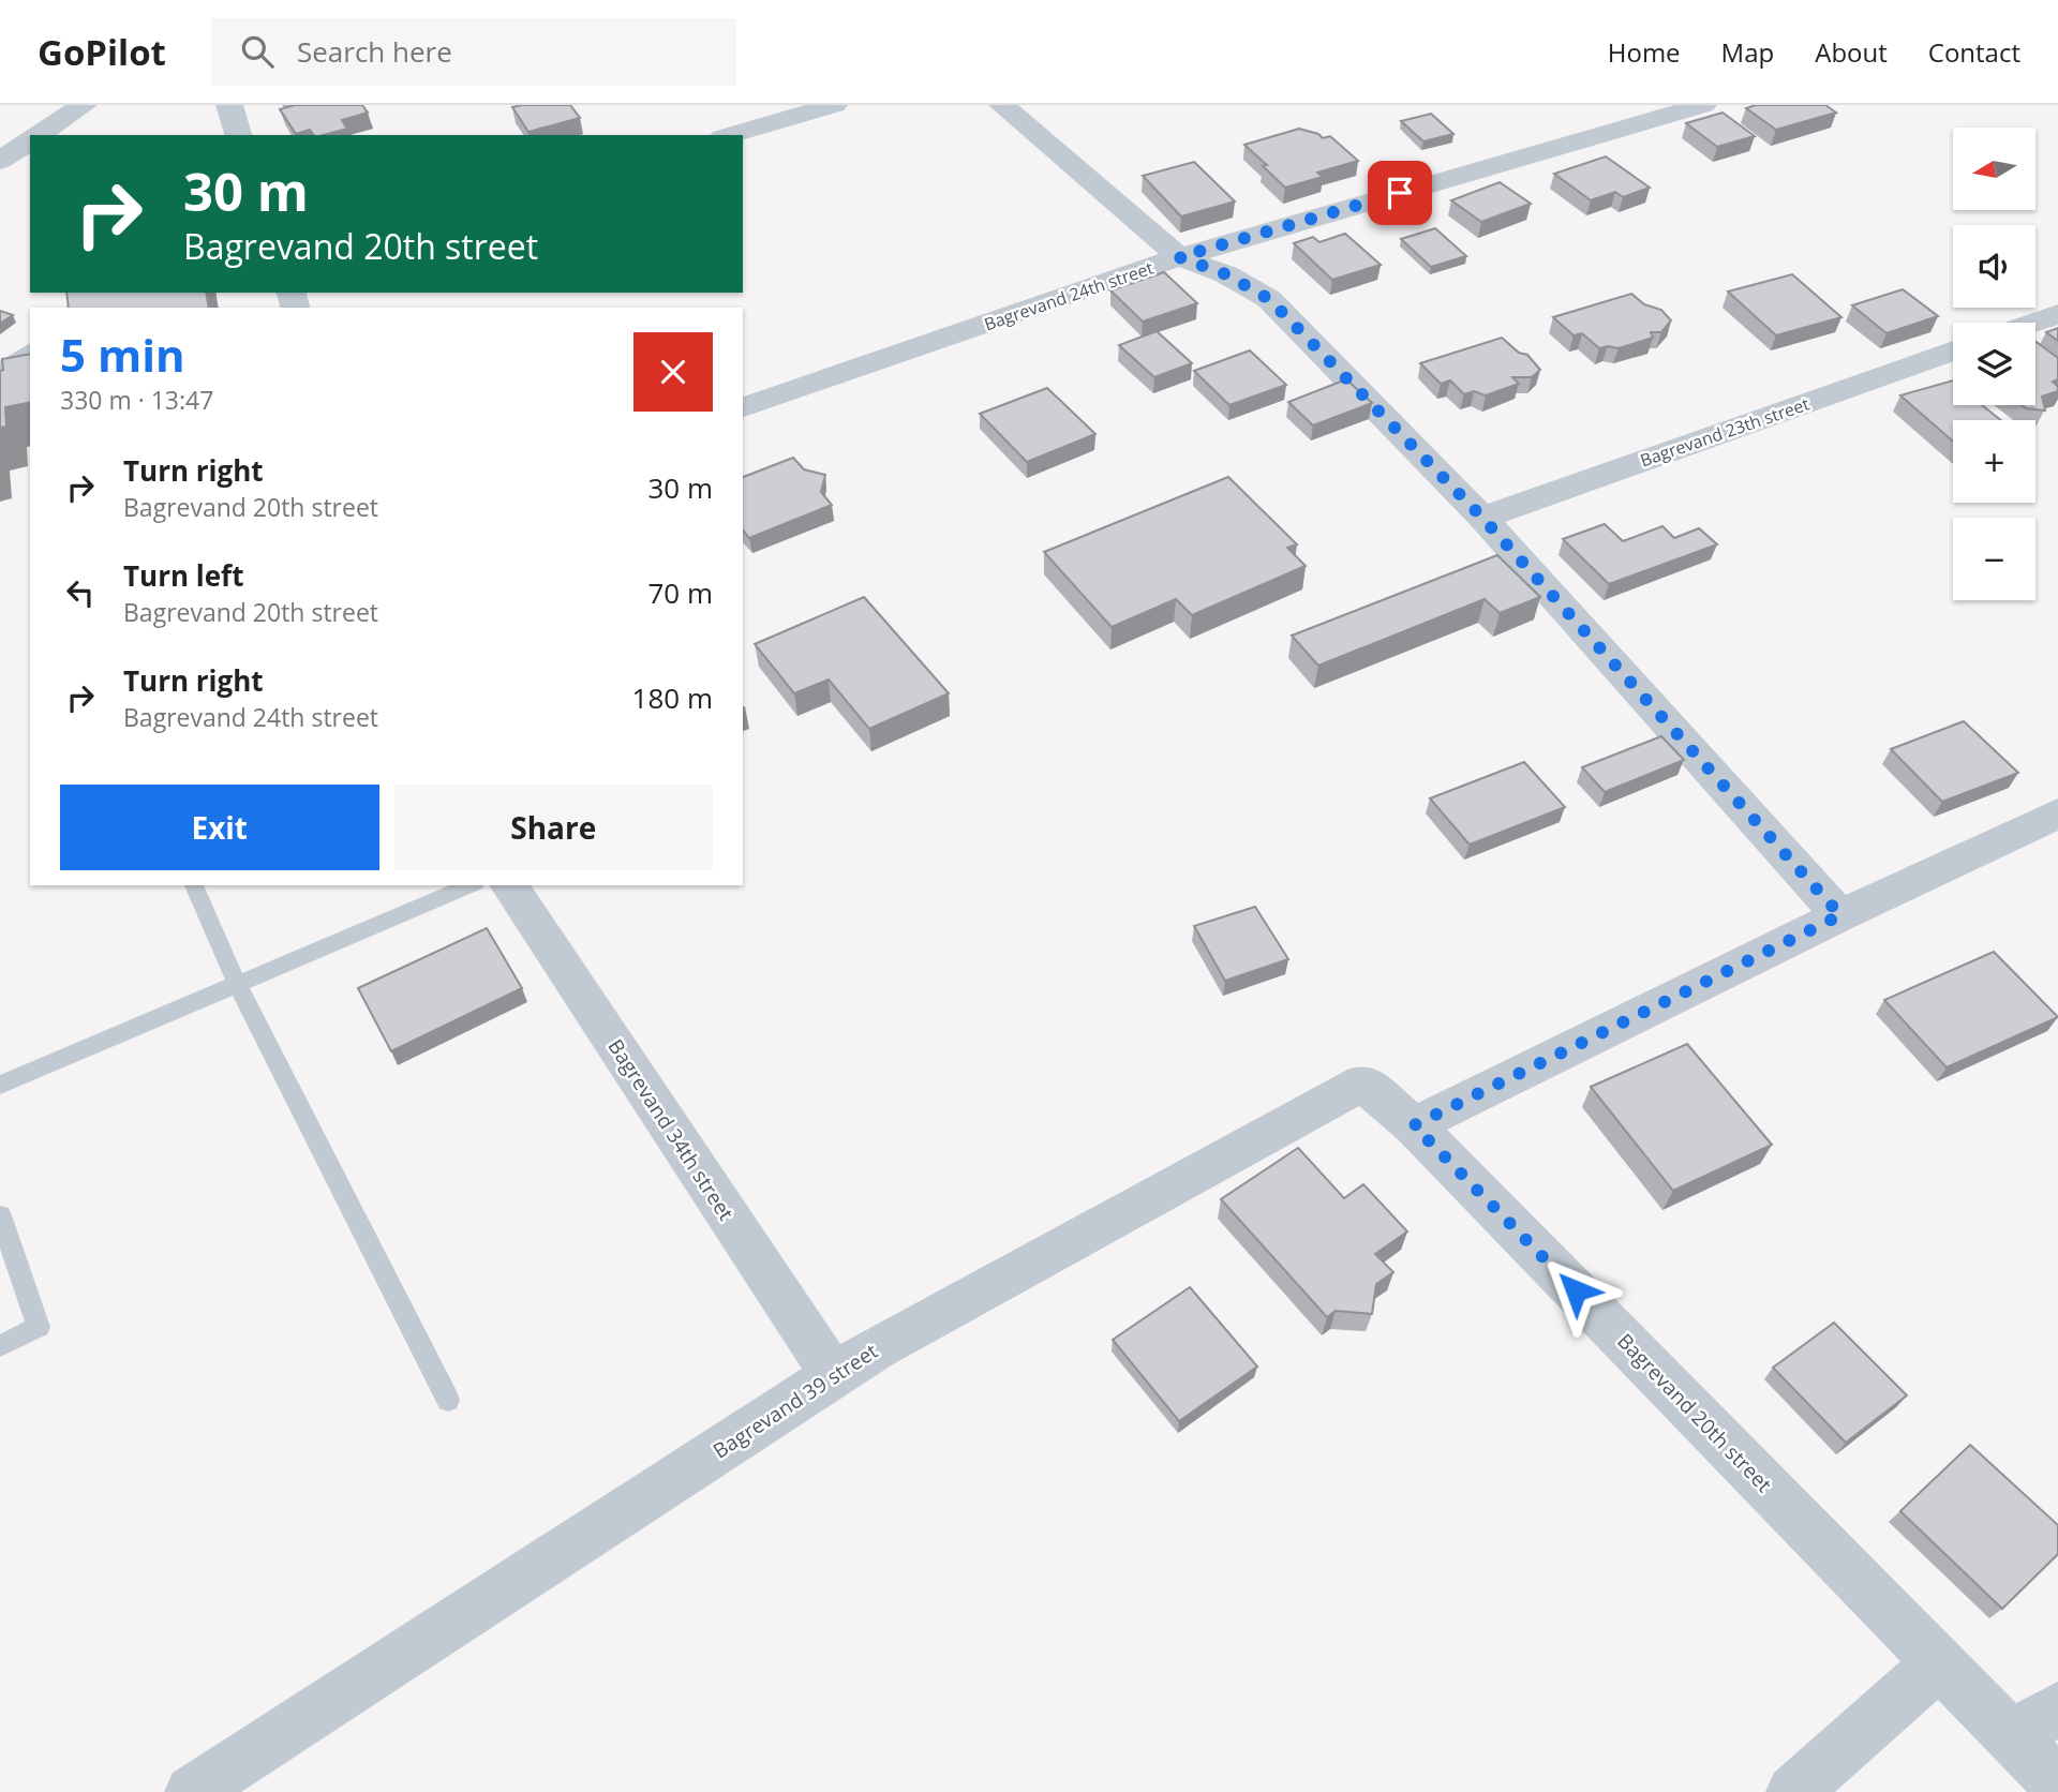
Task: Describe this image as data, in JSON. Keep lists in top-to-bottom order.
{
  "streets": {
    "street": [
      "Bagrevand 24th street",
      "Bagrevand 23th street",
      "Bagrevand 34th street",
      "Bagrevand 39 street",
      "Bagrevand 20th street"
    ]
  },
  "crossings": [
    ["Bagrevand 34th street", "Bagrevand 39 street"],
    ["Bagrevand 39 street", "Bagrevand 20th street"]
  ],
  "north": "left",
  "page": {
    "header": "GoPilot",
    "search": "Search here",
    "nav": [
      "Home",
      "Map",
      "About",
      "Contact"
    ],
    "map_buttons": ["+", "−"],
    "turn": ["30 m", "Bagrevand 20th street"],
    "heading": ["5 min", "330 m · 13:47"],
    "list": [
      {
        "name": "Turn right",
        "note": "Bagrevand 20th street",
        "value": "30 m"
      },
      {
        "name": "Turn left",
        "note": "Bagrevand 20th street",
        "value": "70 m"
      },
      {
        "name": "Turn right",
        "note": "Bagrevand 24th street",
        "value": "180 m"
      }
    ],
    "buttons": ["Exit", "Share"]
  }
}
